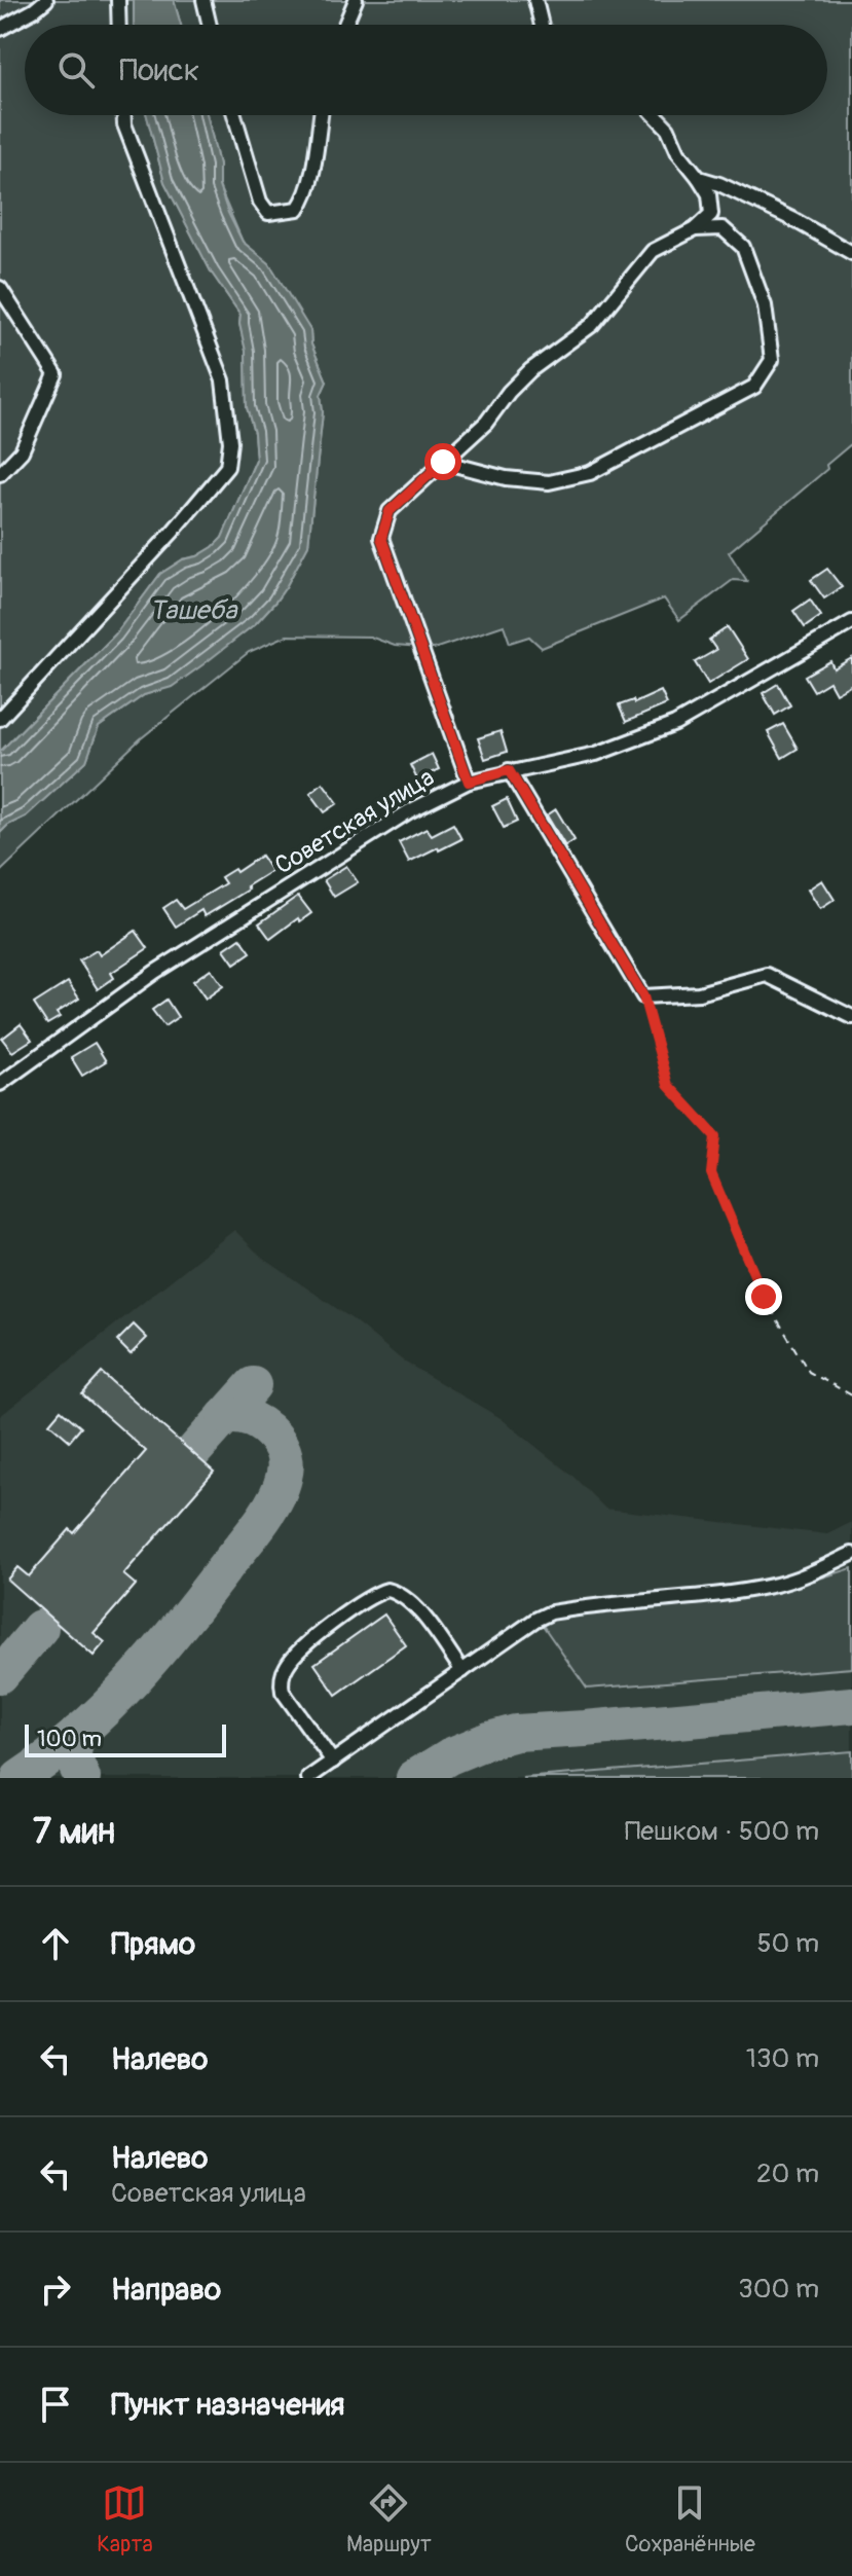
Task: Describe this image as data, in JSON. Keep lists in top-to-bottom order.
{
  "streets": {
    "street": ["Советская улица"]
  },
  "water": ["Ташеба"],
  "scale_bar": "100 m",
  "page": {
    "search": "Поиск",
    "scale": "100 m",
    "heading": ["7 мин", "Пешком · 500 m"],
    "list": [
      ["Прямо", "50 m"],
      ["Налево", "130 m"],
      ["Налево", "Советская улица", "20 m"],
      ["Направо", "300 m"],
      "Пункт назначения"
    ],
    "nav": ["Карта", "Маршрут", "Сохранённые"]
  }
}
